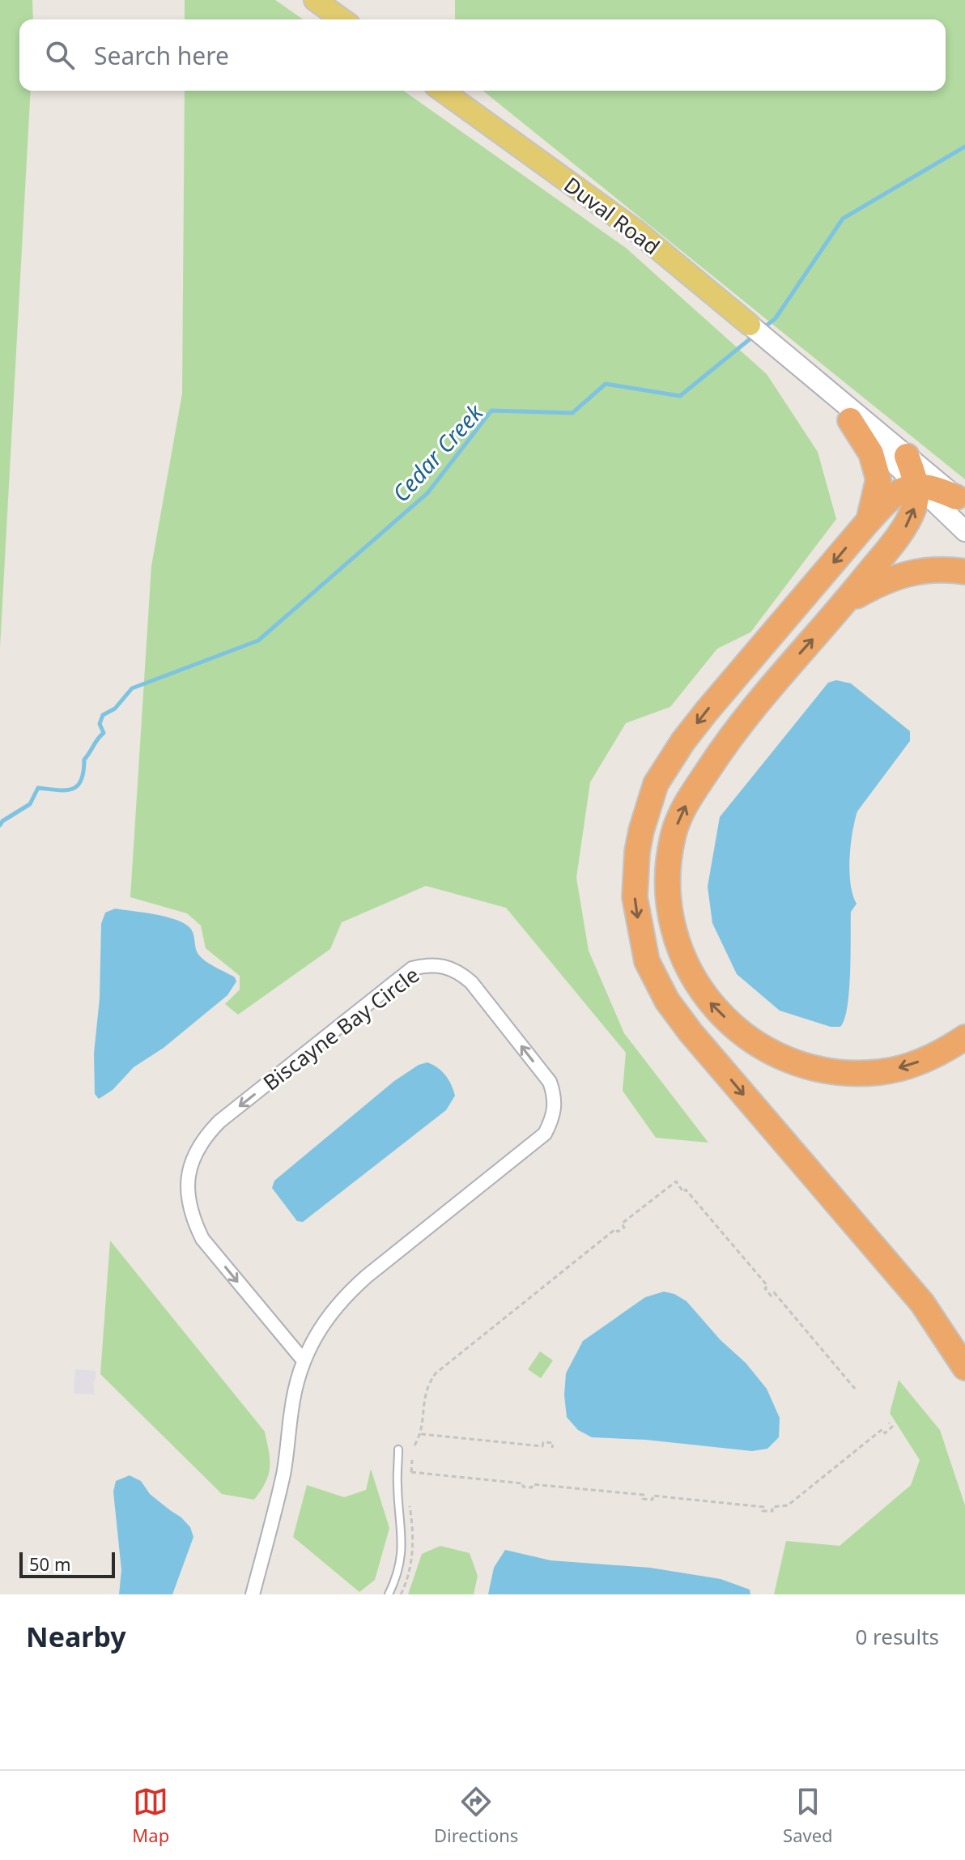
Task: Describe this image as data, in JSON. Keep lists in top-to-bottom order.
{
  "streets": {
    "main road": ["Duval Road"],
    "street": ["Biscayne Bay Circle"]
  },
  "water": ["Cedar Creek"],
  "scale_bar": "50 m",
  "page": {
    "search": "Search here",
    "scale": "50 m",
    "heading": ["Nearby", "0 results"],
    "nav": ["Map", "Directions", "Saved"]
  }
}
